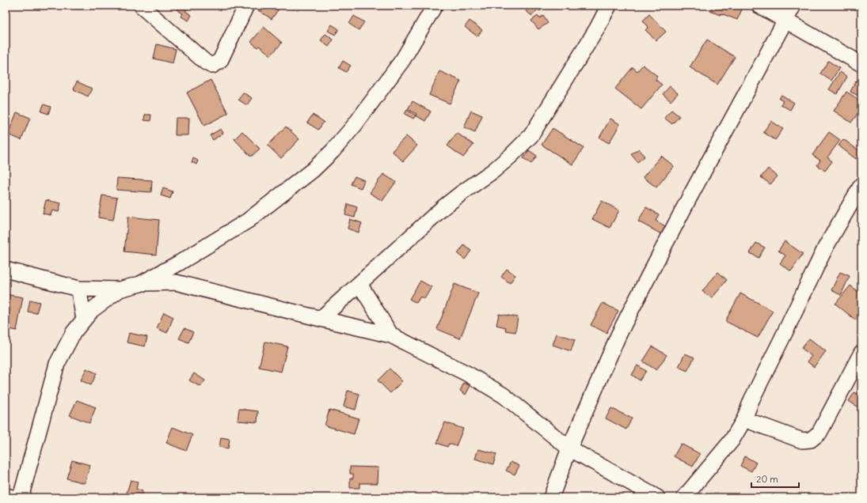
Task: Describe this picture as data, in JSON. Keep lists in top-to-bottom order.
{
  "scale_bar": "20 m"
}
